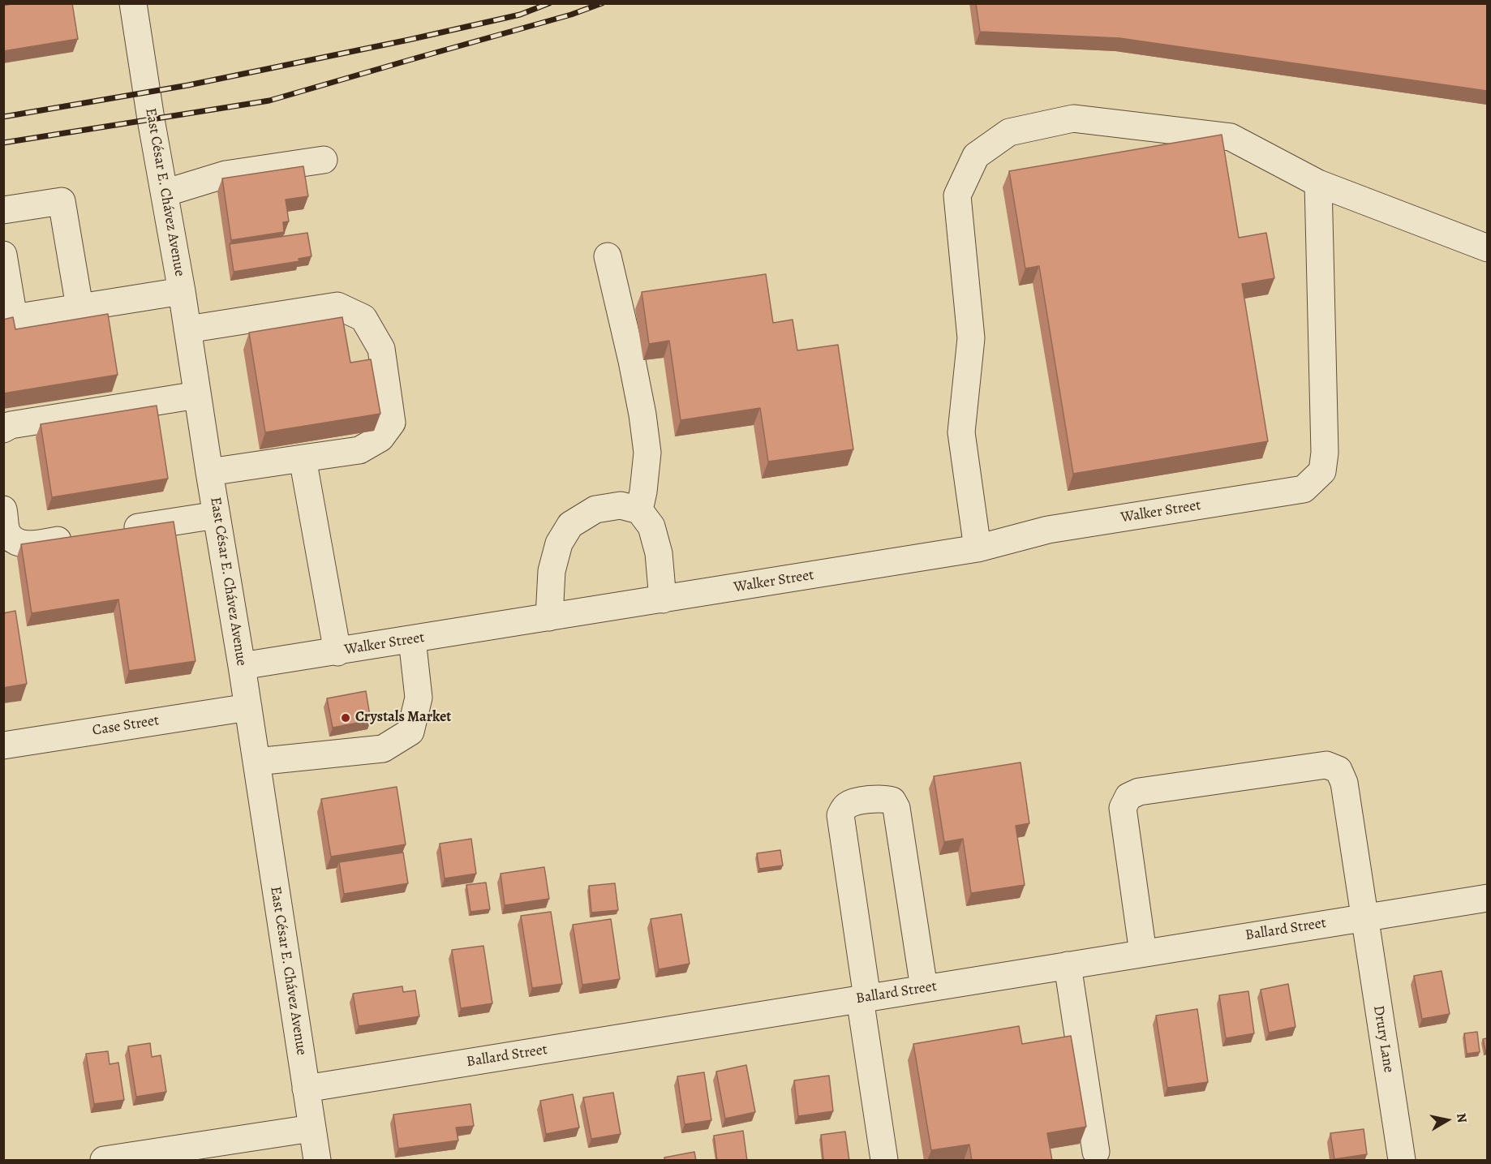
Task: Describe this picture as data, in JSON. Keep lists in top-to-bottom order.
{
  "streets": {
    "street": [
      "East César E. Chávez Avenue",
      "Walker Street",
      "Case Street",
      "Ballard Street",
      "Drury Lane"
    ]
  },
  "crossings": [
    ["East César E. Chávez Avenue", "Walker Street"],
    ["East César E. Chávez Avenue", "Case Street"],
    ["East César E. Chávez Avenue", "Ballard Street"],
    ["Ballard Street", "Drury Lane"]
  ],
  "places": ["Crystals Market"],
  "north": "right"
}
